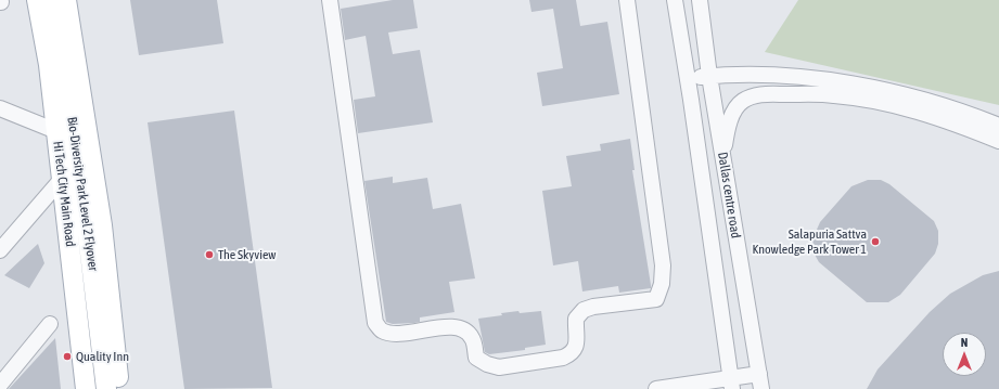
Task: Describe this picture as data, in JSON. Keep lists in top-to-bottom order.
{
  "streets": {
    "main road": ["Hi Tech City Main Road", "Bio-Diversity Park Level 2 Flyover"],
    "street": ["Dallas centre road"]
  },
  "crossings": [
    ["Hi Tech City Main Road", "Bio-Diversity Park Level 2 Flyover"]
  ],
  "places": ["Salapuria Sattva Knowledge Park Tower 1", "The Skyview", "Quality Inn"],
  "north": "top"
}
